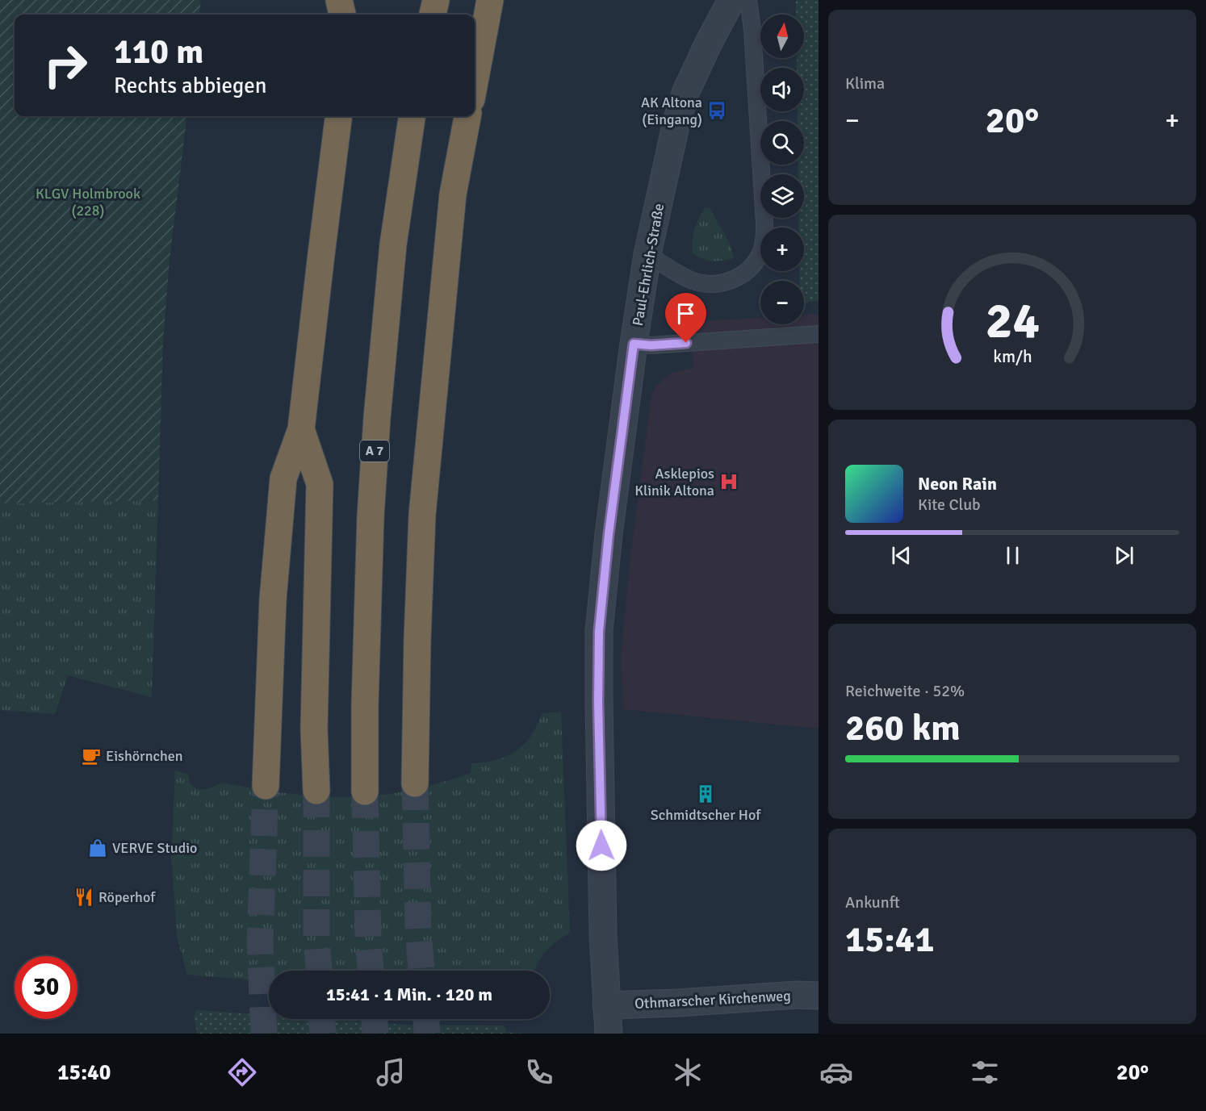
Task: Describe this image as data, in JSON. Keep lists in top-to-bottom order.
{
  "streets": {
    "highway": ["A 7"],
    "street": ["Paul-Ehrlich-Straße", "Othmarscher Kirchenweg"]
  },
  "crossings": [
    ["Paul-Ehrlich-Straße", "Othmarscher Kirchenweg"]
  ],
  "parks": ["KLGV Holmbrook (228)"],
  "places": {
    "bus stop": ["AK Altona (Eingang)"],
    "hospital": ["Asklepios Klinik Altona"],
    "cafe": ["Eishörnchen"],
    "building": ["Schmidtscher Hof"],
    "shop": ["VERVE Studio"],
    "restaurant": ["Röperhof"]
  },
  "north": "top",
  "page": {
    "tile": [
      "Klima",
      ["Reichweite · 52%", "260 km"],
      ["Ankunft", "15:41"]
    ],
    "map_buttons": ["+", "−"],
    "turn": ["110 m", "Rechts abbiegen"],
    "heat": ["−", "20°", "+"],
    "song": ["Neon Rain", "Kite Club"],
    "limit": "30",
    "trip": "15:41 · 1 Min. · 120 m",
    "tabs": ["15:40", "20°"],
    "gauge": ["24", "km/h"]
  }
}
